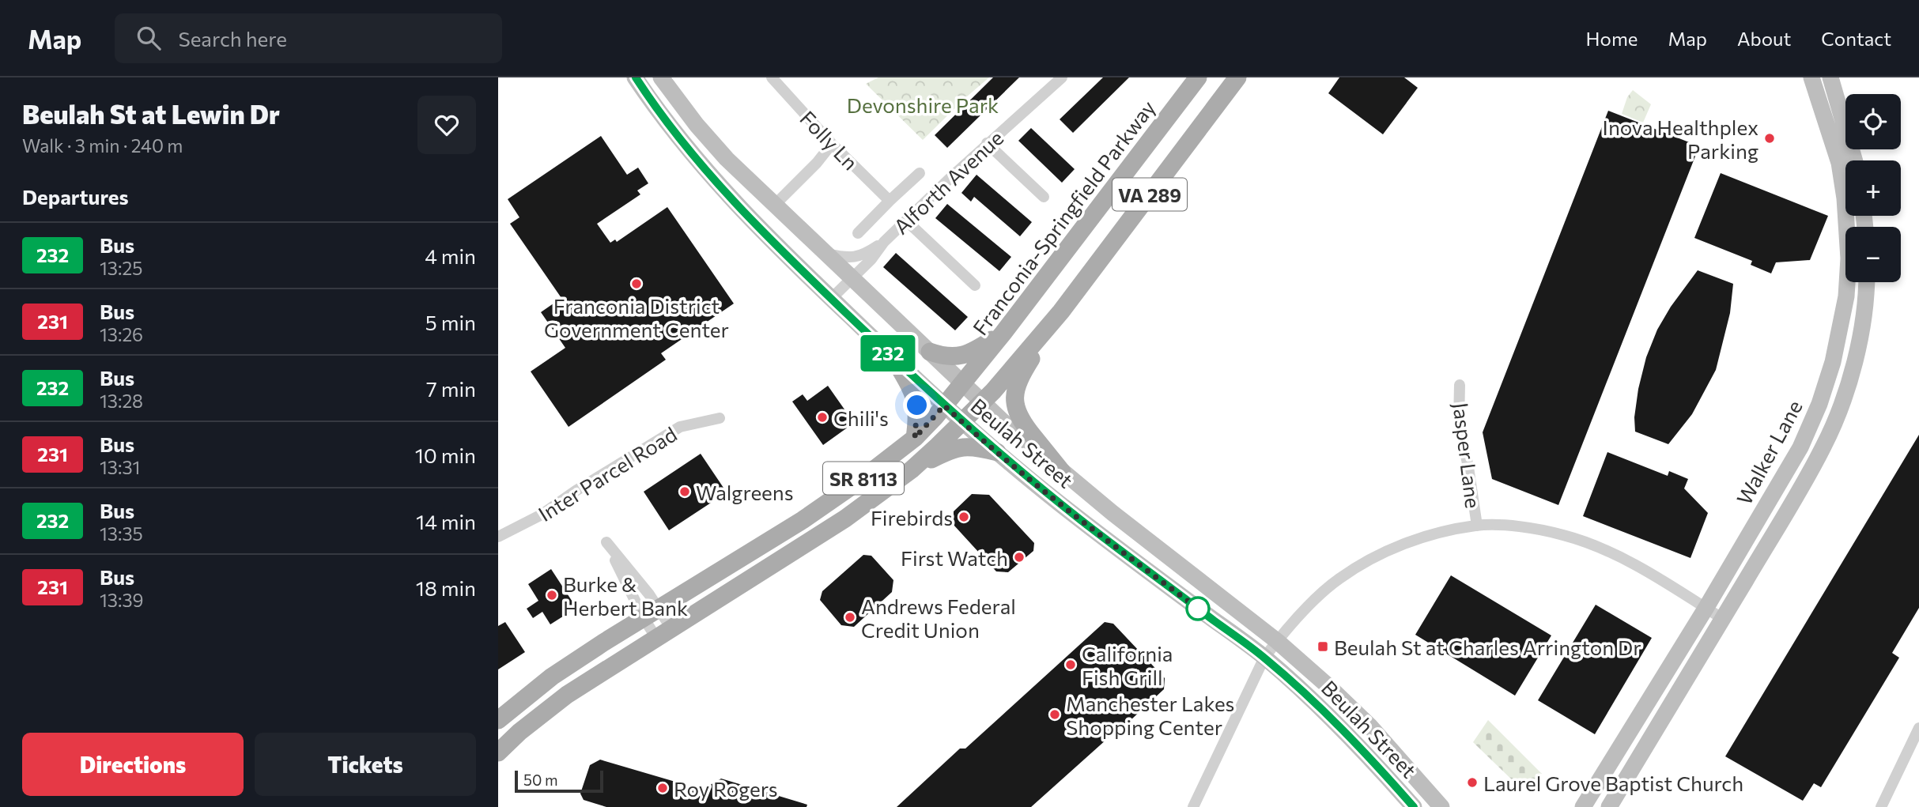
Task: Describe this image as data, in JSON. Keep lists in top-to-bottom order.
{
  "streets": {
    "main road": [
      "VA 289",
      "Franconia-Springfield Parkway",
      "Beulah Street",
      "Walker Lane",
      "SR 8113"
    ],
    "street": [
      "Folly Ln",
      "Alforth Avenue",
      "Jasper Lane",
      "Inter Parcel Road"
    ]
  },
  "crossings": [
    ["Alforth Avenue", "Beulah Street"],
    ["VA 289", "Beulah Street"],
    ["VA 289", "SR 8113"],
    ["Franconia-Springfield Parkway", "Beulah Street"],
    ["Franconia-Springfield Parkway", "SR 8113"],
    ["Beulah Street", "SR 8113"]
  ],
  "parks": ["Devonshire Park"],
  "places": {
    "other": [
      "Inova Healthplex Parking",
      "Franconia District Government Center",
      "Chili's",
      "Walgreens",
      "Firebirds",
      "First Watch",
      "Burke & Herbert Bank",
      "Andrews Federal Credit Union",
      "California Fish Grill",
      "Manchester Lakes Shopping Center",
      "Laurel Grove Baptist Church",
      "Roy Rogers"
    ],
    "transit": ["Beulah St at Charles Arrington Dr"]
  },
  "lines": ["bus line 232"],
  "scale_bar": "50 m",
  "page": {
    "header": "Map",
    "search": "Search here",
    "nav": [
      "Home",
      "Map",
      "About",
      "Contact"
    ],
    "heading": [
      ["Beulah St at Lewin Dr", "Walk · 3 min · 240 m"],
      "Departures"
    ],
    "on_map": "232",
    "map_buttons": ["+", "−"],
    "list": [
      {
        "mark": "232",
        "name": "Bus",
        "note": "13:25",
        "value": "4 min"
      },
      {
        "mark": "231",
        "name": "Bus",
        "note": "13:26",
        "value": "5 min"
      },
      {
        "mark": "232",
        "name": "Bus",
        "note": "13:28",
        "value": "7 min"
      },
      {
        "mark": "231",
        "name": "Bus",
        "note": "13:31",
        "value": "10 min"
      },
      {
        "mark": "232",
        "name": "Bus",
        "note": "13:35",
        "value": "14 min"
      },
      {
        "mark": "231",
        "name": "Bus",
        "note": "13:39",
        "value": "18 min"
      }
    ],
    "buttons": ["Directions", "Tickets"],
    "scale": "50 m"
  }
}
